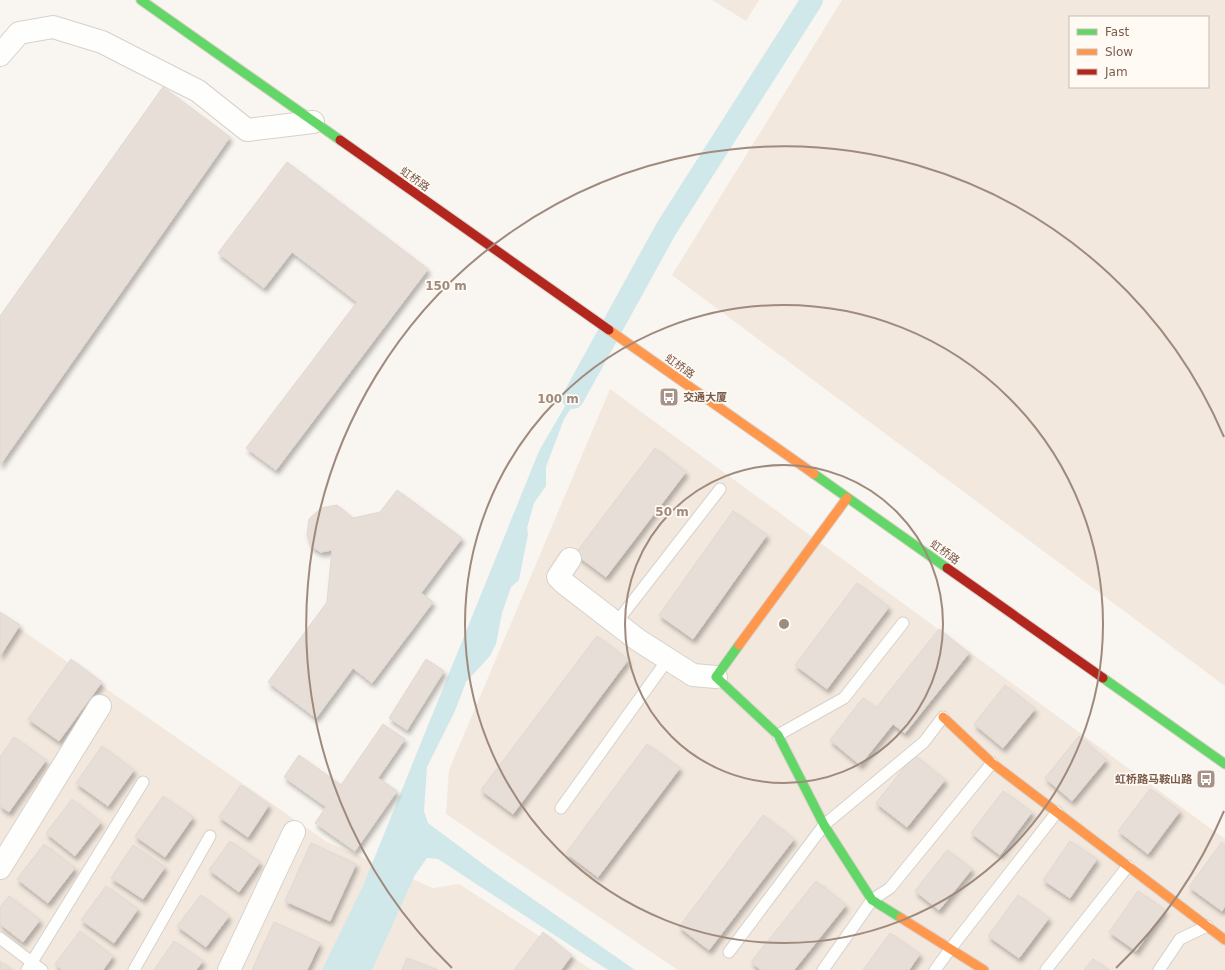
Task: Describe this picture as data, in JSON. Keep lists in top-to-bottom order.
{
  "streets": {
    "street": ["虹桥路"]
  },
  "places": {
    "bus stop": ["交通大厦", "虹桥路马鞍山路"]
  },
  "legend": ["Fast", "Slow", "Jam"],
  "rings": ["150 m", "100 m", "50 m"]
}
